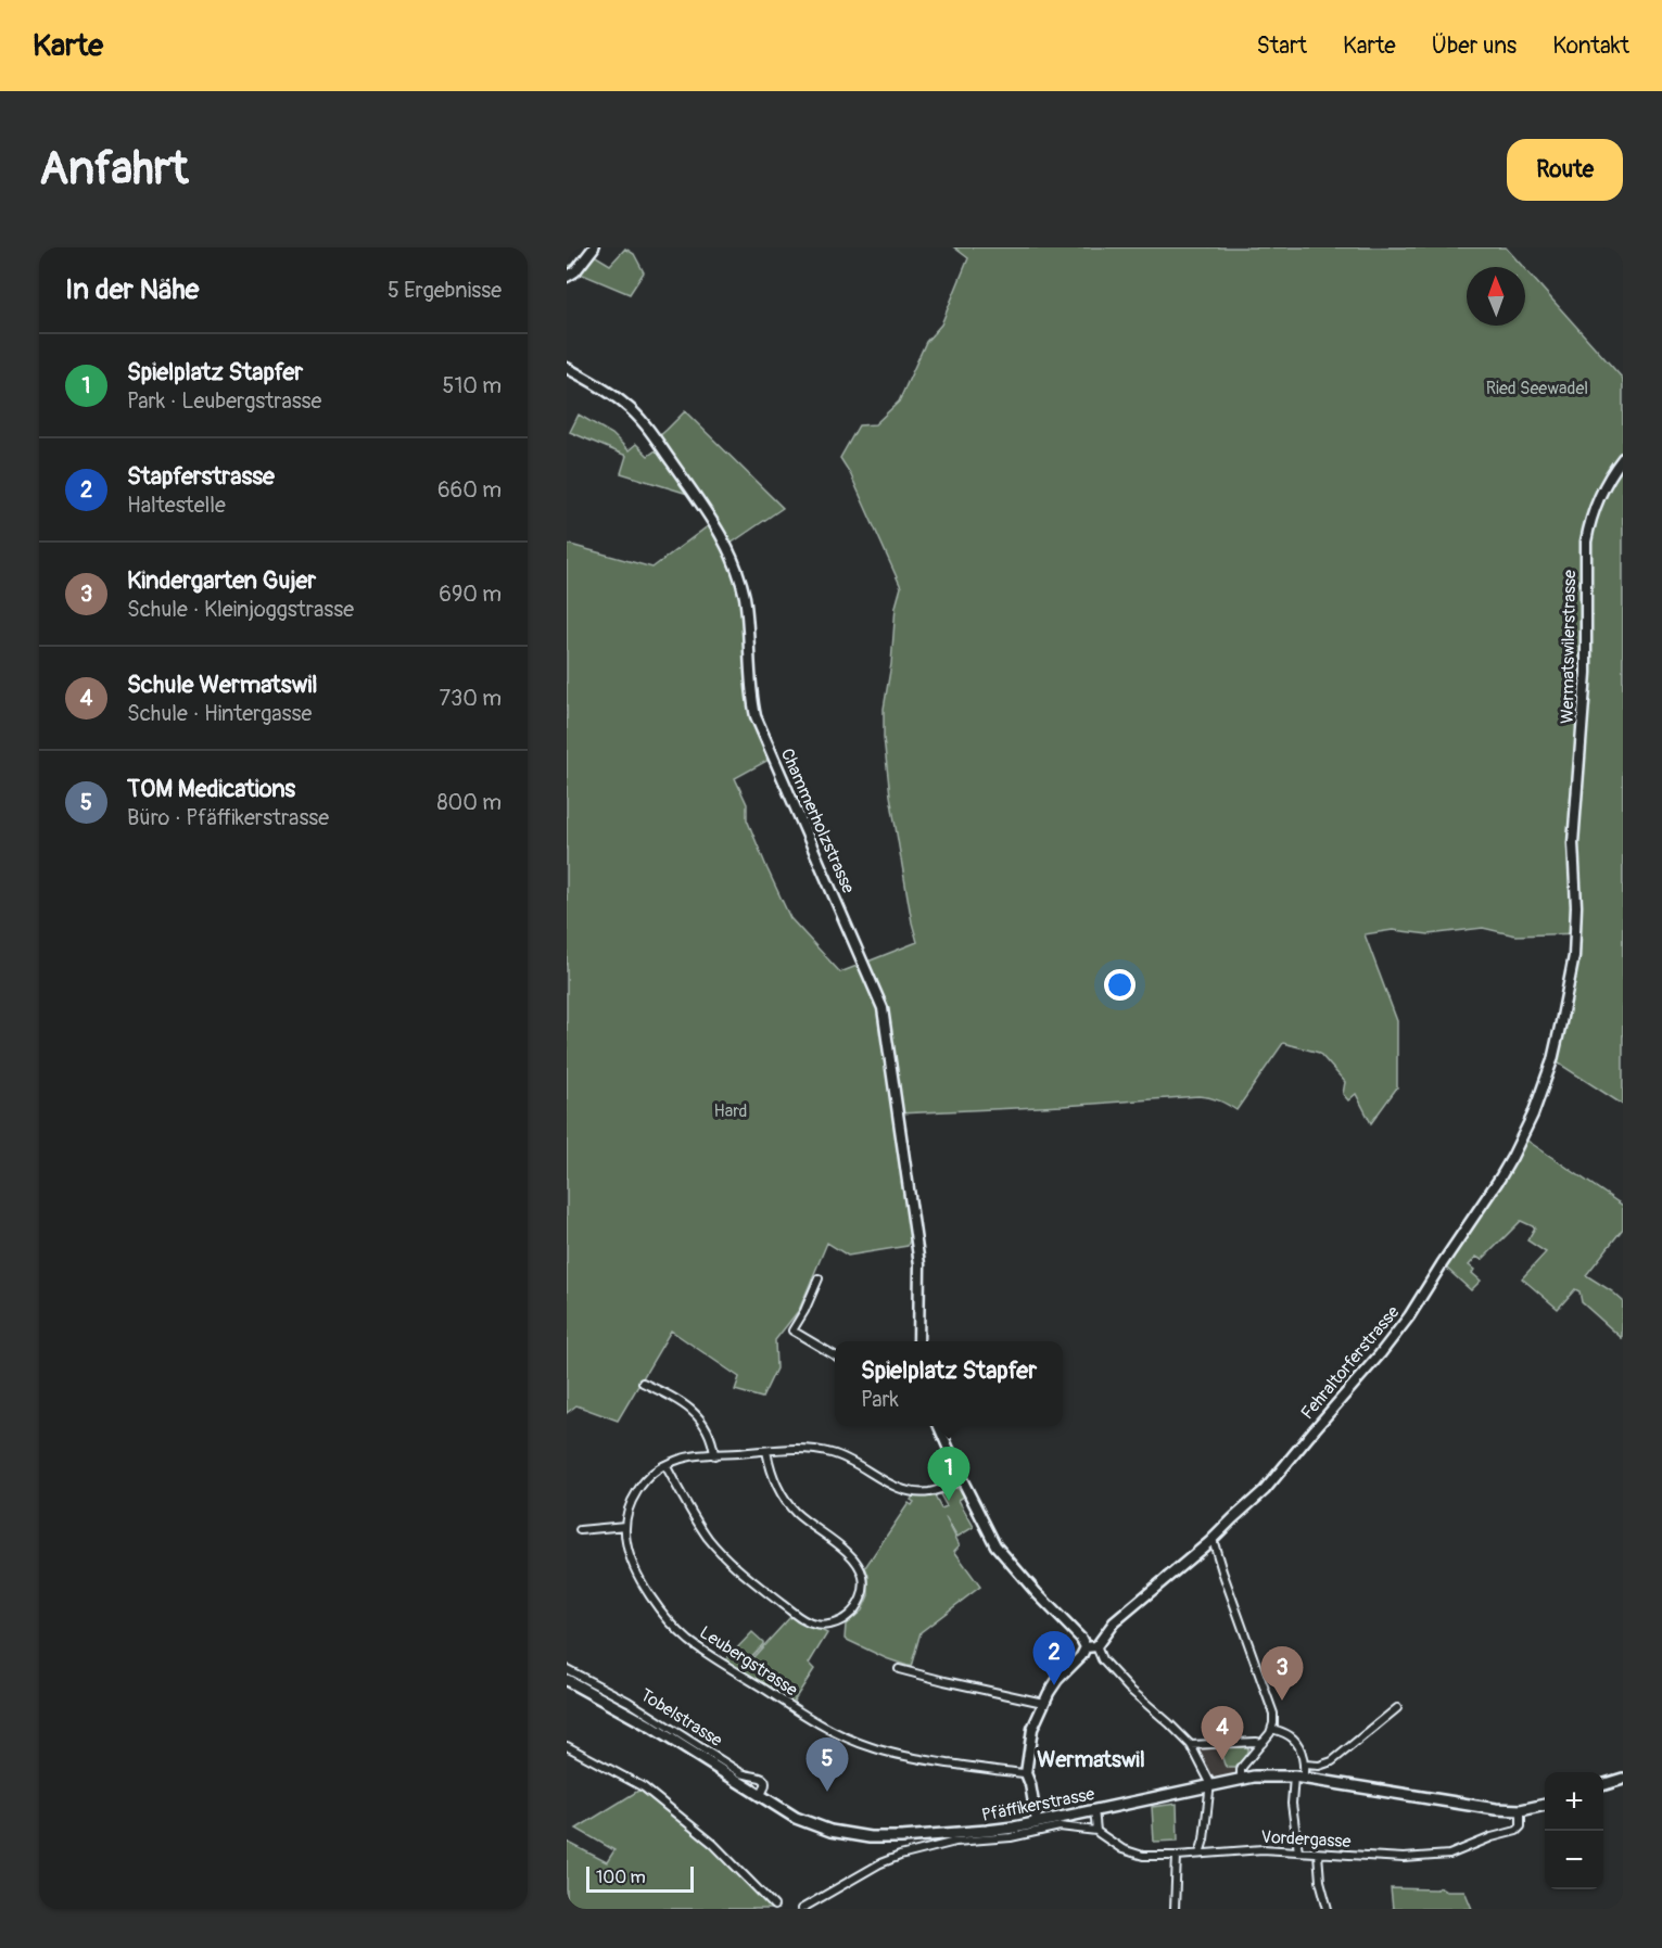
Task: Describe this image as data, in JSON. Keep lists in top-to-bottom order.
{
  "streets": {
    "main road": ["Pfäffikerstrasse"],
    "street": [
      "Wermatswilerstrasse",
      "Chammerholzstrasse",
      "Fehraltorferstrasse",
      "Leubergstrasse",
      "Tobelstrasse",
      "Vordergasse"
    ]
  },
  "crossings": [
    ["Wermatswilerstrasse", "Fehraltorferstrasse"],
    ["Fehraltorferstrasse", "Leubergstrasse"],
    ["Fehraltorferstrasse", "Pfäffikerstrasse"],
    ["Tobelstrasse", "Pfäffikerstrasse"],
    ["Pfäffikerstrasse", "Vordergasse"]
  ],
  "districts": ["Wermatswil"],
  "parks": ["Ried Seewadel", "Hard"],
  "scale_bar": "100 m",
  "north": "top",
  "page": {
    "header": "Karte",
    "nav": [
      "Start",
      "Karte",
      "Über uns",
      "Kontakt"
    ],
    "buttons": "Route",
    "title": "Anfahrt",
    "heading": ["In der Nähe", "5 Ergebnisse"],
    "list": [
      {
        "mark": "1",
        "name": "Spielplatz Stapfer",
        "note": "Park · Leubergstrasse",
        "value": "510 m"
      },
      {
        "mark": "2",
        "name": "Stapferstrasse",
        "note": "Haltestelle",
        "value": "660 m"
      },
      {
        "mark": "3",
        "name": "Kindergarten Gujer",
        "note": "Schule · Kleinjoggstrasse",
        "value": "690 m"
      },
      {
        "mark": "4",
        "name": "Schule Wermatswil",
        "note": "Schule · Hintergasse",
        "value": "730 m"
      },
      {
        "mark": "5",
        "name": "TOM Medications",
        "note": "Büro · Pfäffikerstrasse",
        "value": "800 m"
      }
    ],
    "popup": ["Spielplatz Stapfer", "Park"],
    "pins": [
      "1",
      "2",
      "3",
      "4",
      "5"
    ],
    "map_buttons": ["+", "−"],
    "scale": "100 m"
  }
}
